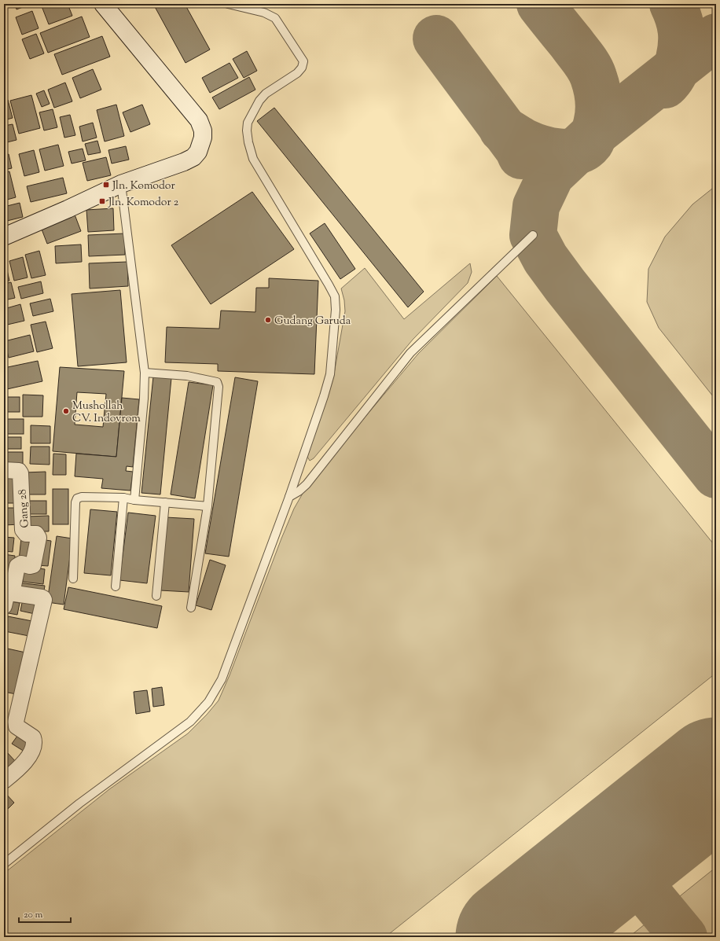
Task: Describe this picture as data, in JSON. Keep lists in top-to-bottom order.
{
  "streets": {
    "street": ["Gang 28"]
  },
  "places": {
    "transit": ["Jln. Komodor", "Jln. Komodor 2"],
    "other": ["Gudang Garuda", "Mushollah CV. Indovrom"]
  },
  "scale_bar": "20 m"
}
